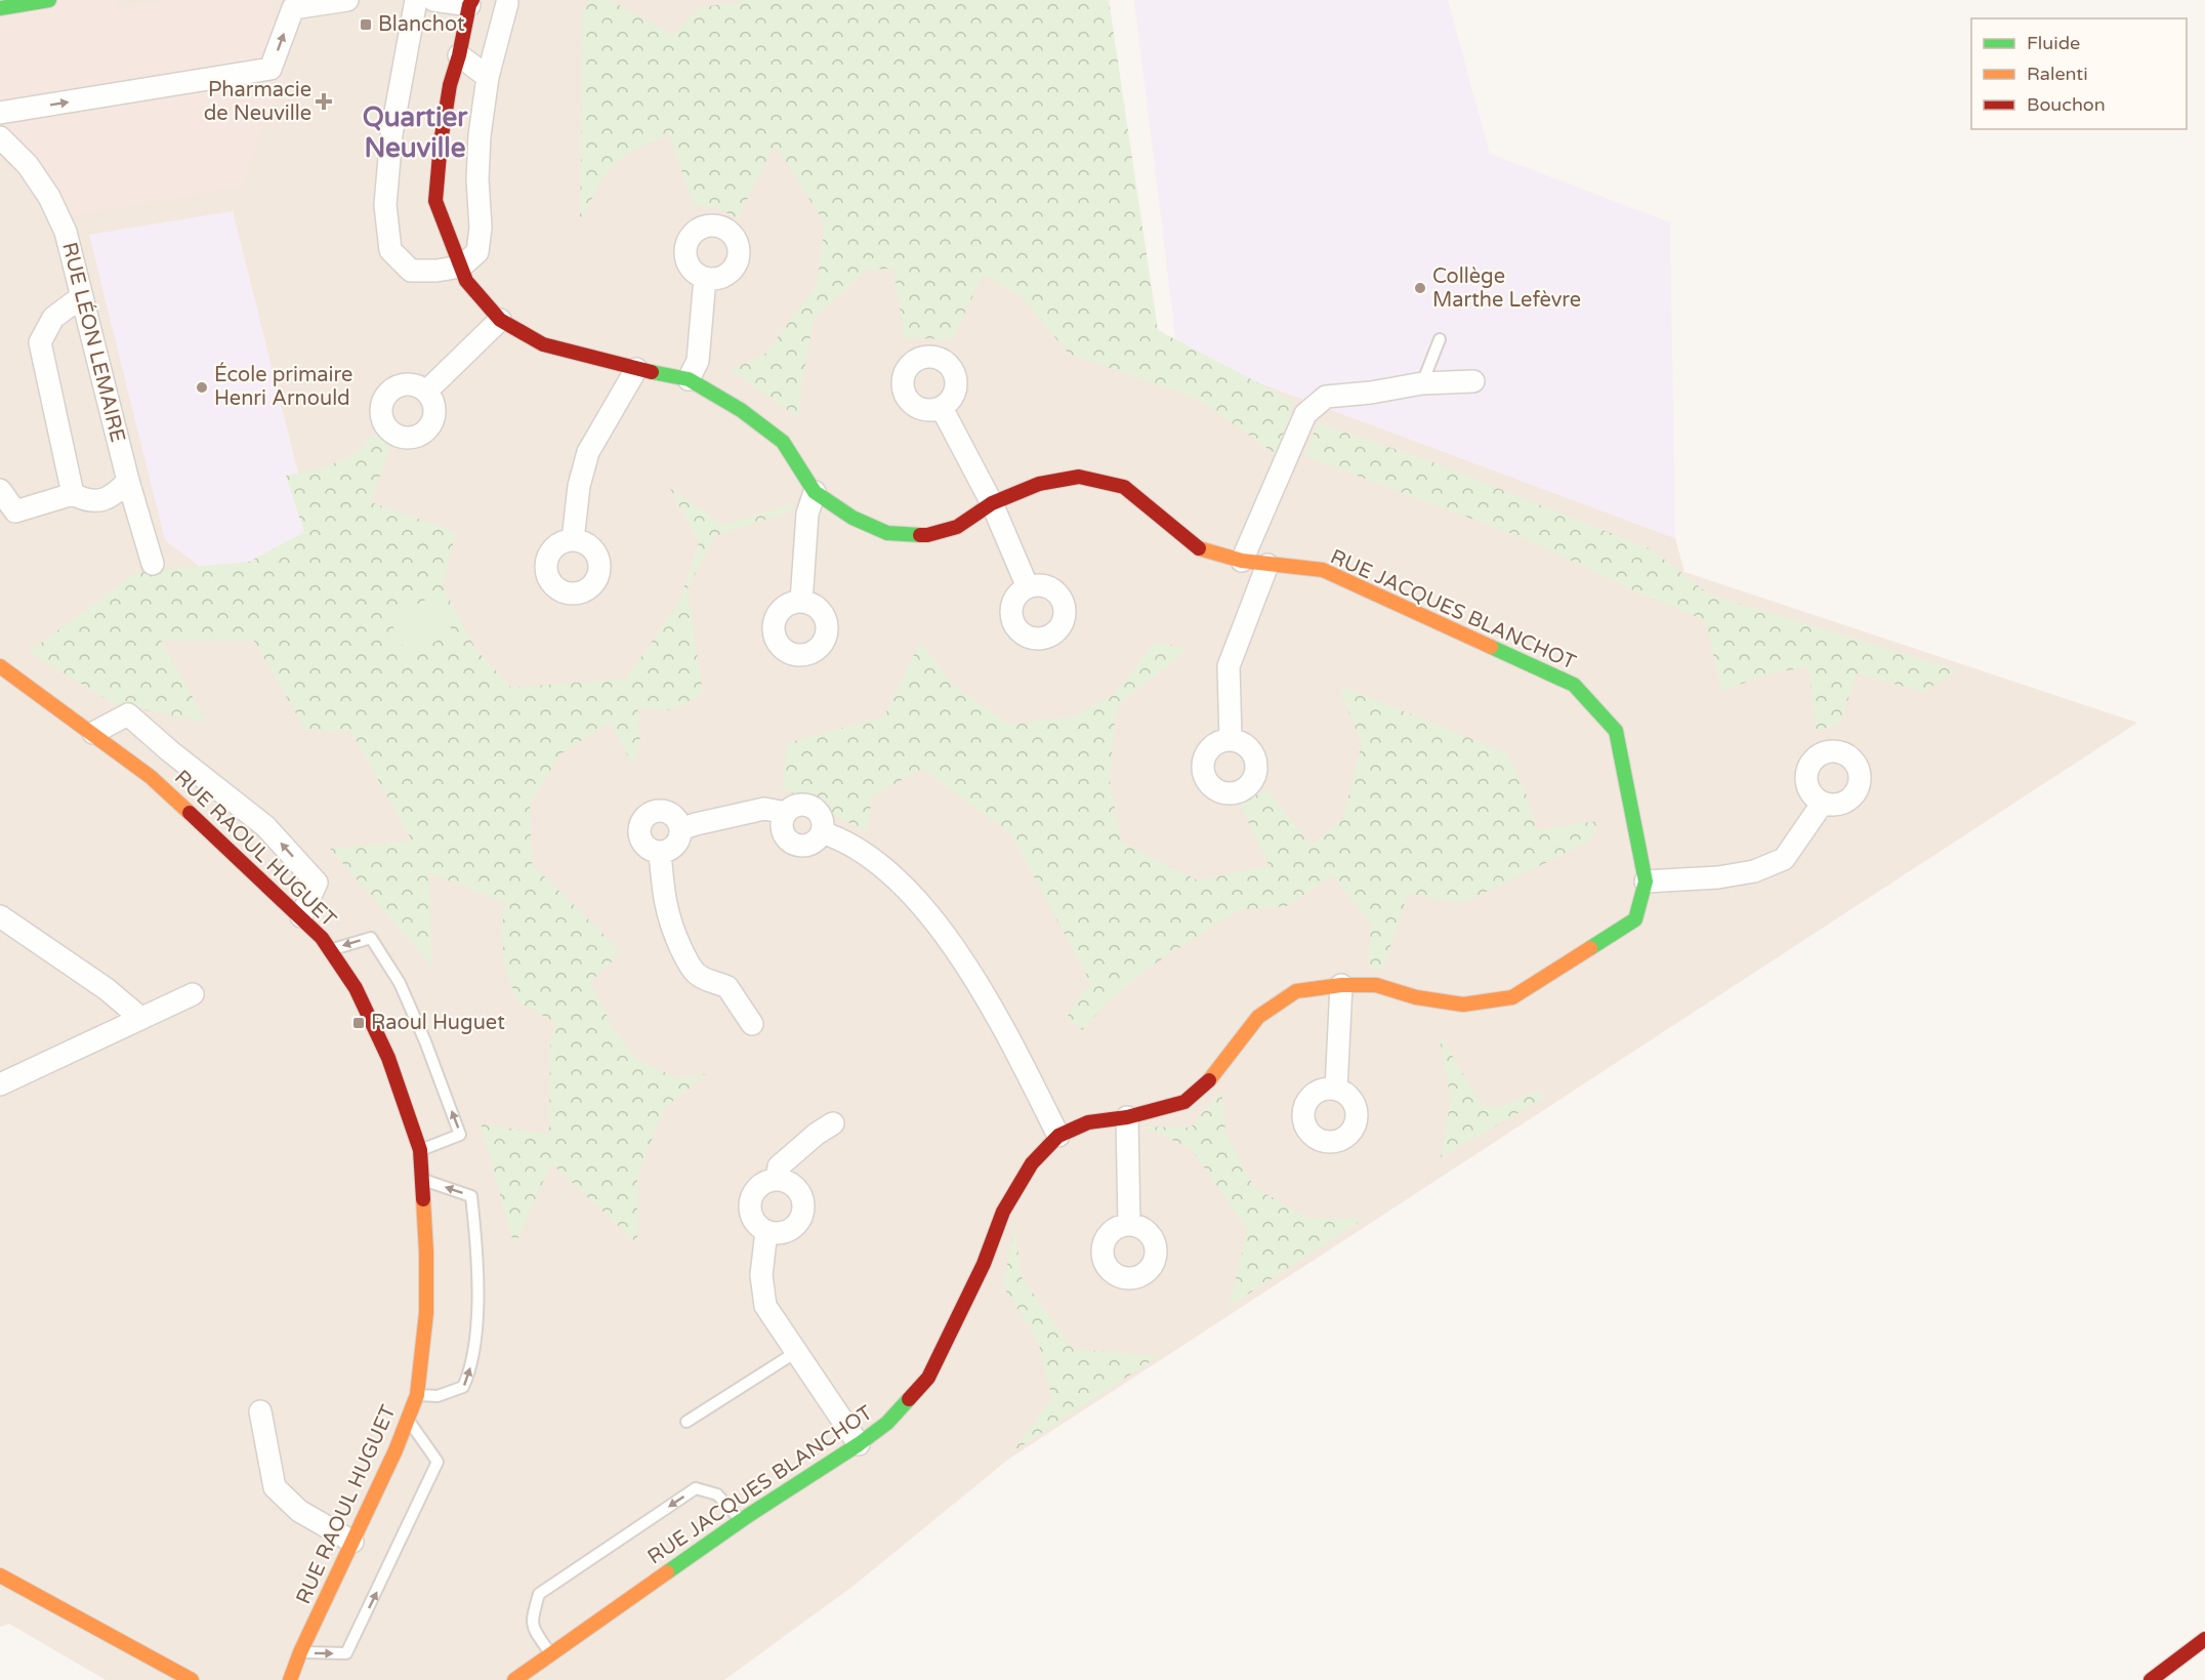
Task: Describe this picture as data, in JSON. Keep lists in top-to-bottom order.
{
  "streets": {
    "street": ["RUE LÉON LEMAIRE", "RUE JACQUES BLANCHOT", "RUE RAOUL HUGUET"]
  },
  "districts": ["Quartier Neuville"],
  "places": {
    "transit": ["Blanchot", "Raoul Huguet"],
    "health": ["Pharmacie de Neuville"],
    "other": ["Collège Marthe Lefèvre", "École primaire Henri Arnould"]
  },
  "legend": ["Fluide", "Ralenti", "Bouchon"]
}
